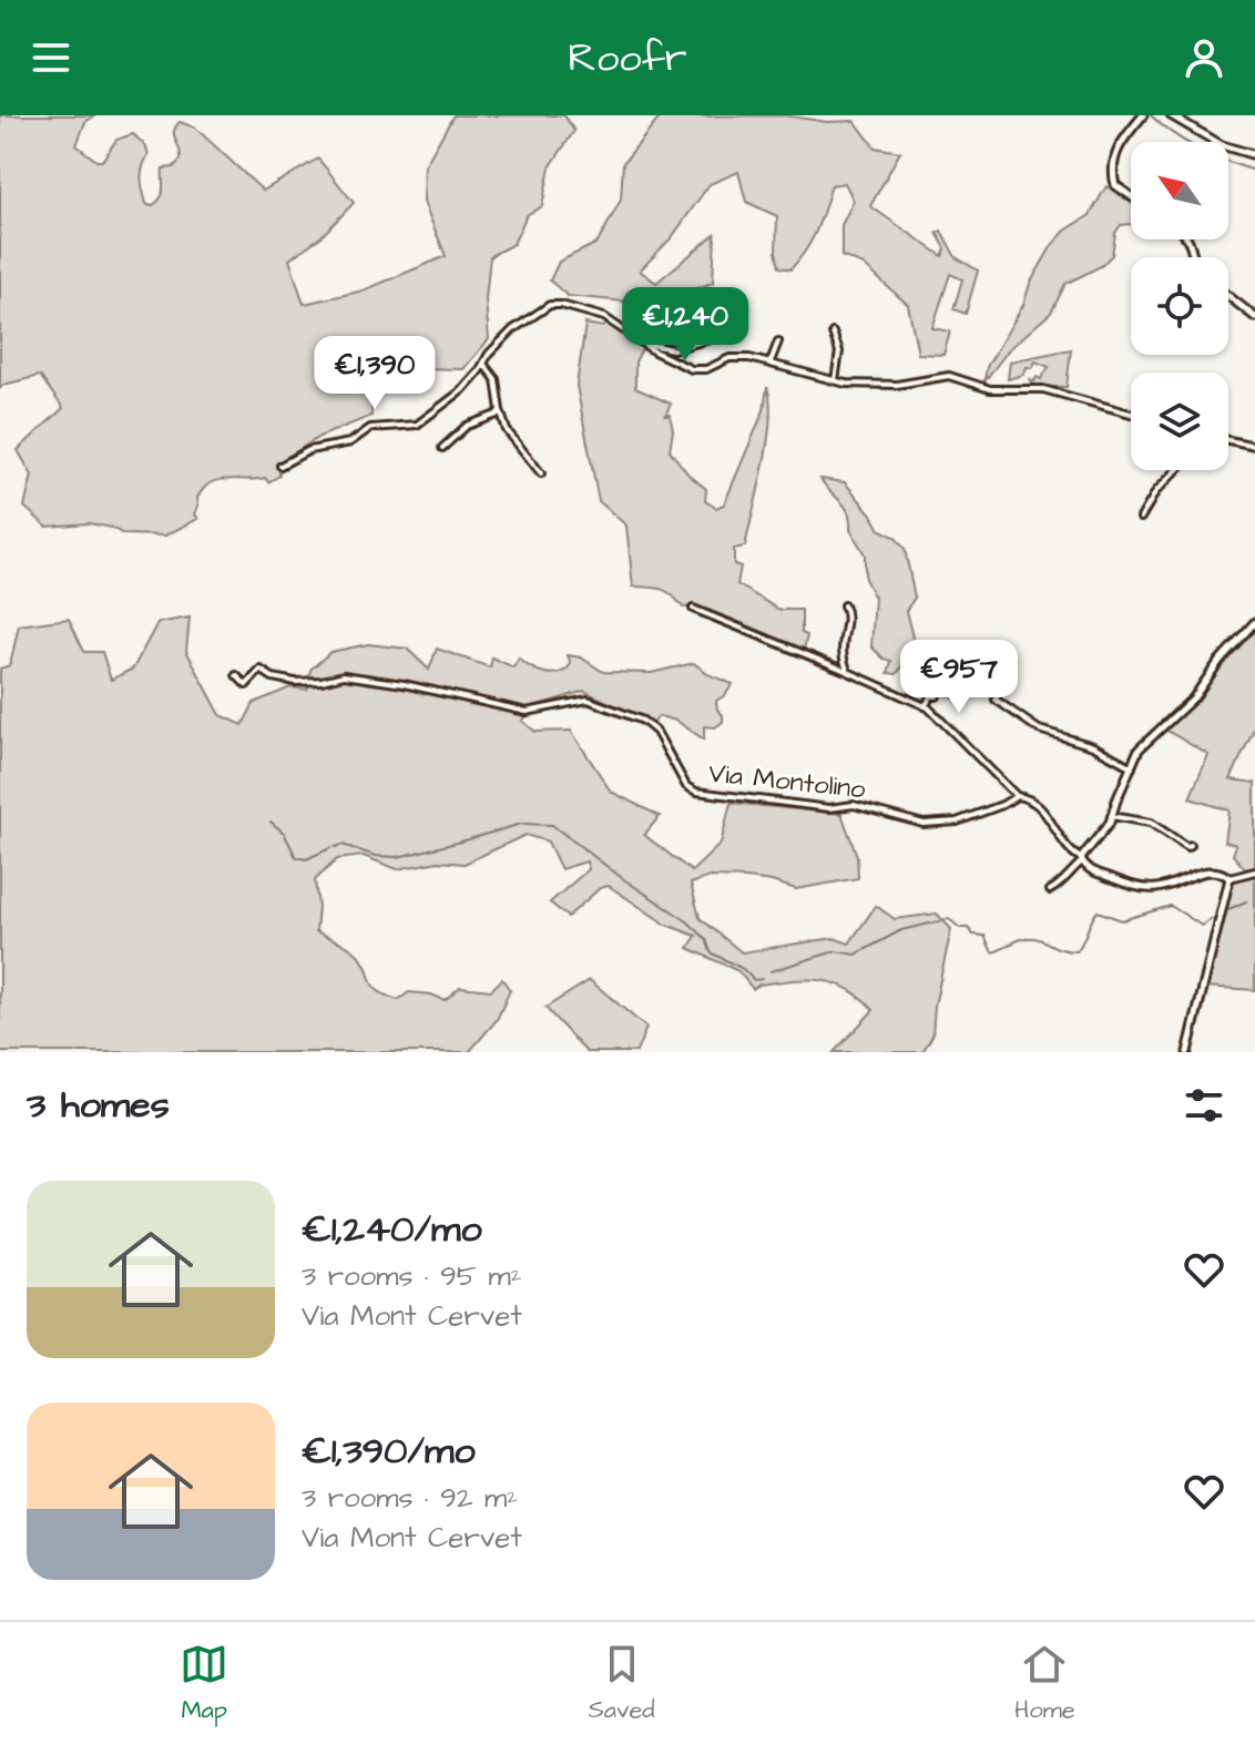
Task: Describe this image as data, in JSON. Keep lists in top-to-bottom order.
{
  "streets": {
    "street": ["Via Montolino"]
  },
  "north": "top left",
  "page": {
    "header": "Roofr",
    "price": ["€1,240", "€1,390", "€957"],
    "heading": "3 homes",
    "list": [
      {
        "name": "€1,240/mo",
        "note": "3 rooms · 95 m² · Via Mont Cervet"
      },
      {
        "name": "€1,390/mo",
        "note": "3 rooms · 92 m² · Via Mont Cervet"
      }
    ],
    "tabs": ["Map", "Saved", "Home"]
  }
}
